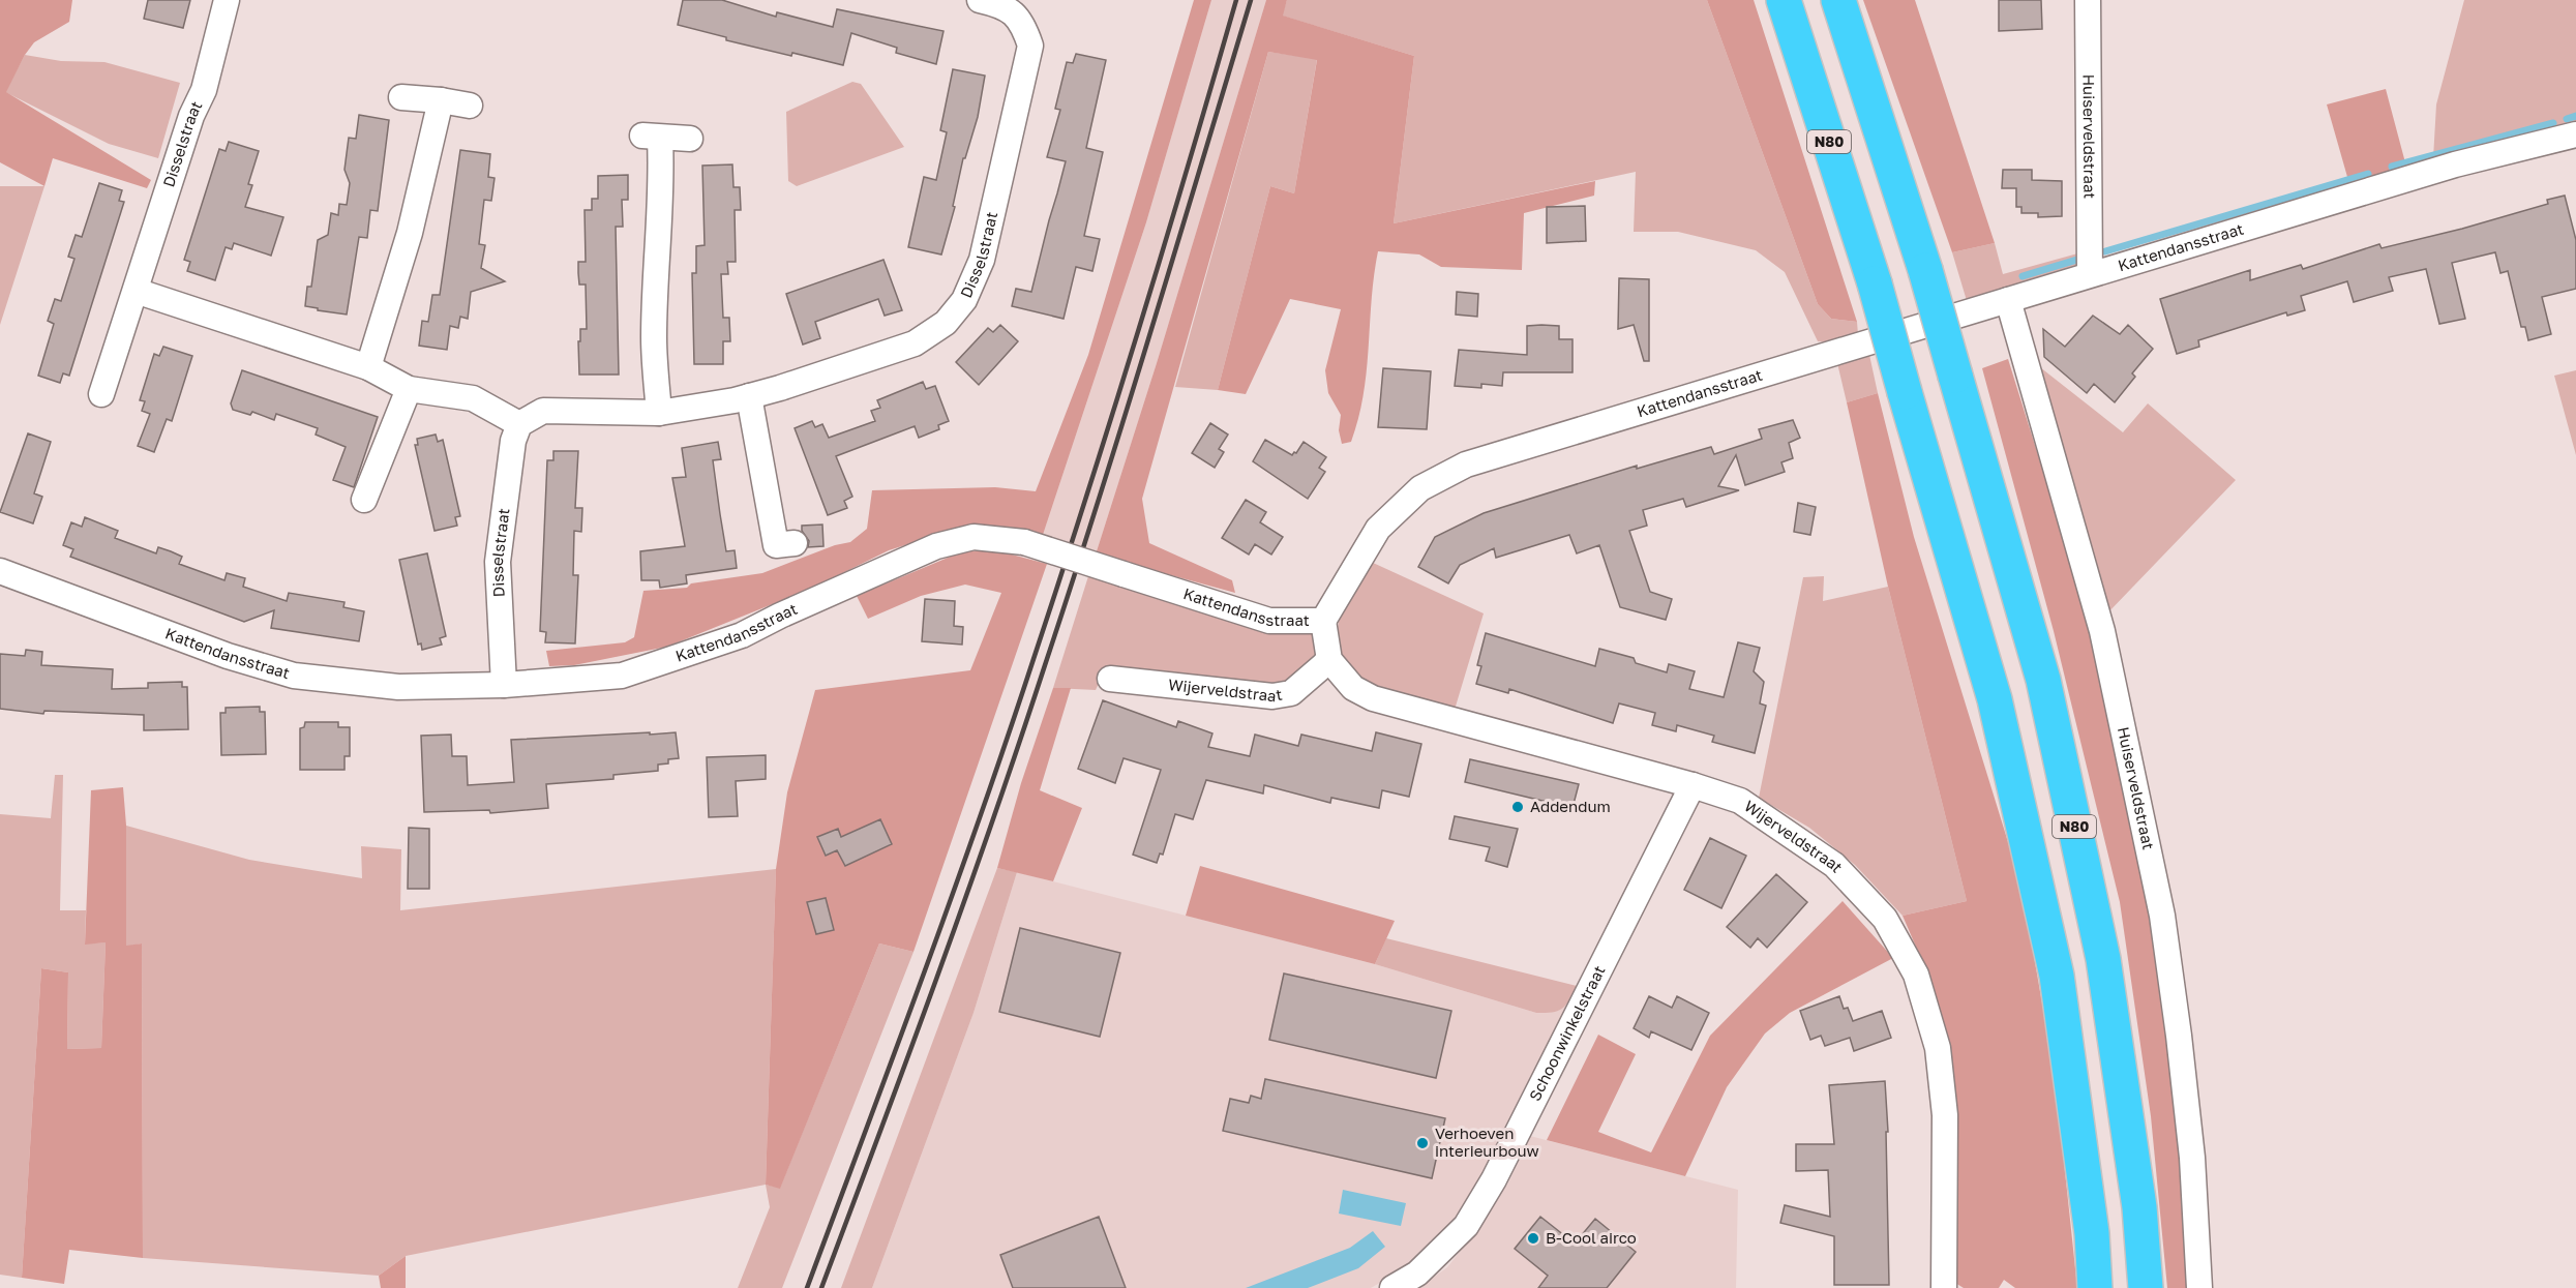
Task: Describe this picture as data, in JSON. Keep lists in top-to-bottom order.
{
  "streets": {
    "highway": ["N80"],
    "street": [
      "Huiserveldstraat",
      "Disselstraat",
      "Kattendansstraat",
      "Wijerveldstraat",
      "Schoonwinkelstraat"
    ]
  },
  "crossings": [
    ["Huiserveldstraat", "Kattendansstraat"],
    ["Disselstraat", "Kattendansstraat"],
    ["Kattendansstraat", "Wijerveldstraat"],
    ["Wijerveldstraat", "Schoonwinkelstraat"]
  ],
  "places": ["Addendum", "Verhoeven interieurbouw", "B-Cool airco"]
}
